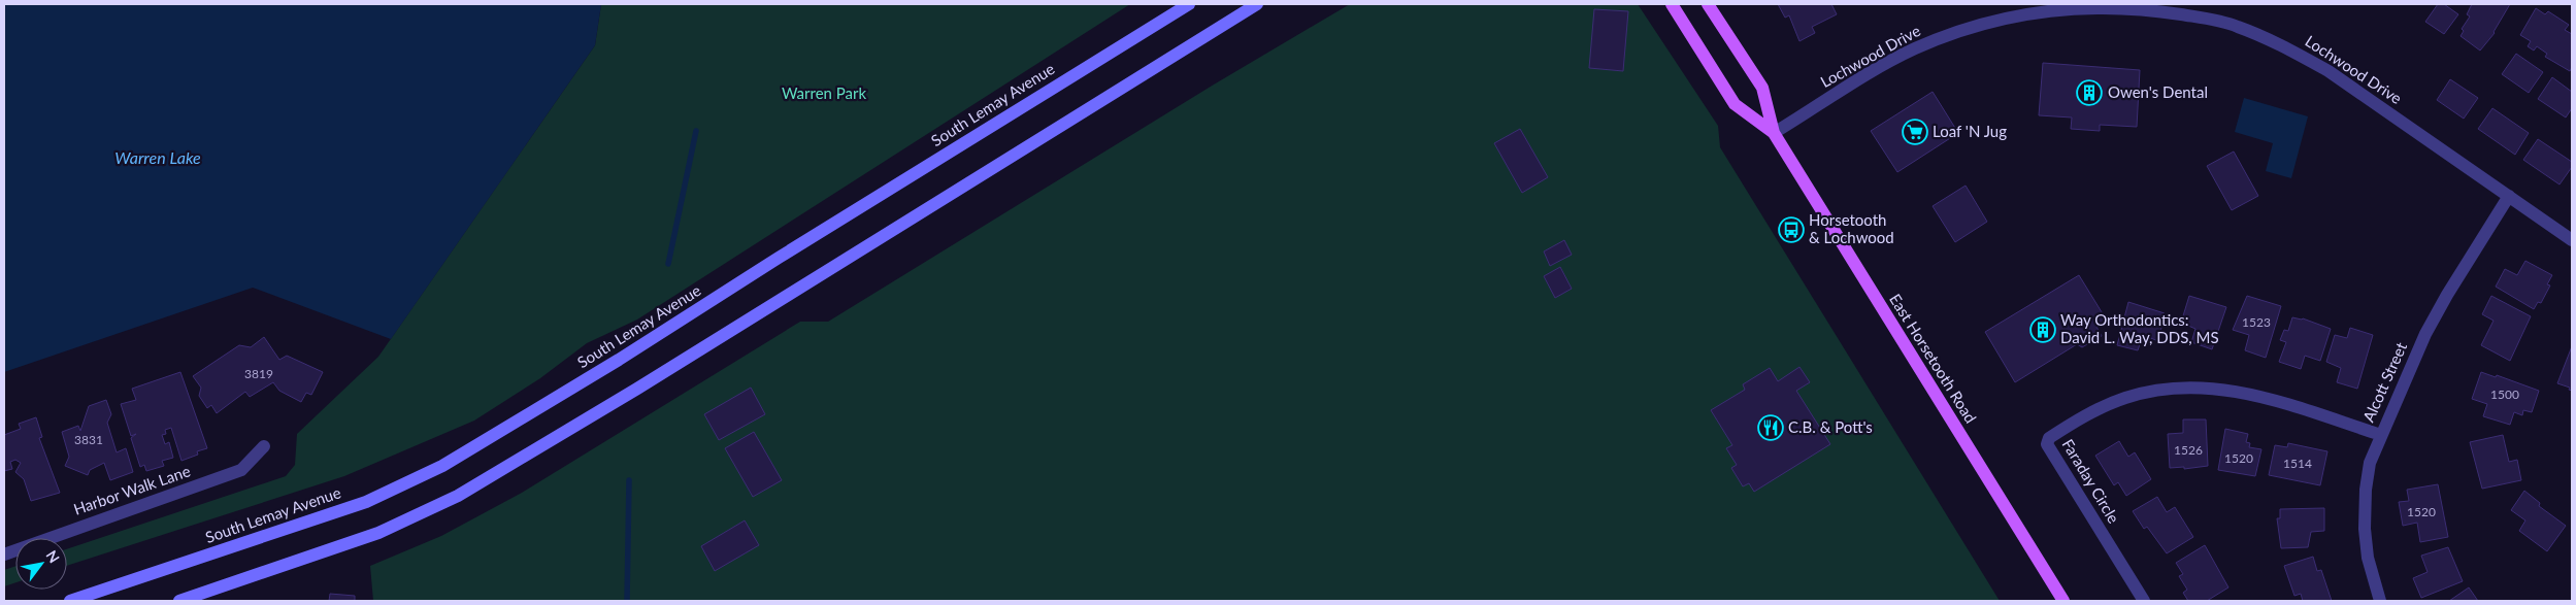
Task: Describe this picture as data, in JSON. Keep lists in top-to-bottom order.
{
  "streets": {
    "main road": ["South Lemay Avenue", "East Horsetooth Road"],
    "street": [
      "Lochwood Drive",
      "Alcott Street",
      "Faraday Circle",
      "Harbor Walk Lane"
    ]
  },
  "crossings": [
    ["Lochwood Drive", "East Horsetooth Road"],
    ["Lochwood Drive", "Alcott Street"],
    ["Alcott Street", "Faraday Circle"]
  ],
  "water": ["Warren Lake"],
  "parks": ["Warren Park"],
  "places": {
    "building": ["Owen's Dental", "Way Orthodontics: David L. Way, DDS, MS"],
    "supermarket": ["Loaf 'N Jug"],
    "bus stop": ["Horsetooth & Lochwood"],
    "restaurant": ["C.B. & Pott's"]
  },
  "house_numbers": [
    "1523",
    "3819",
    "1500",
    "3831",
    "1526",
    "1520",
    "1514",
    "1520"
  ],
  "north": "top right"
}
